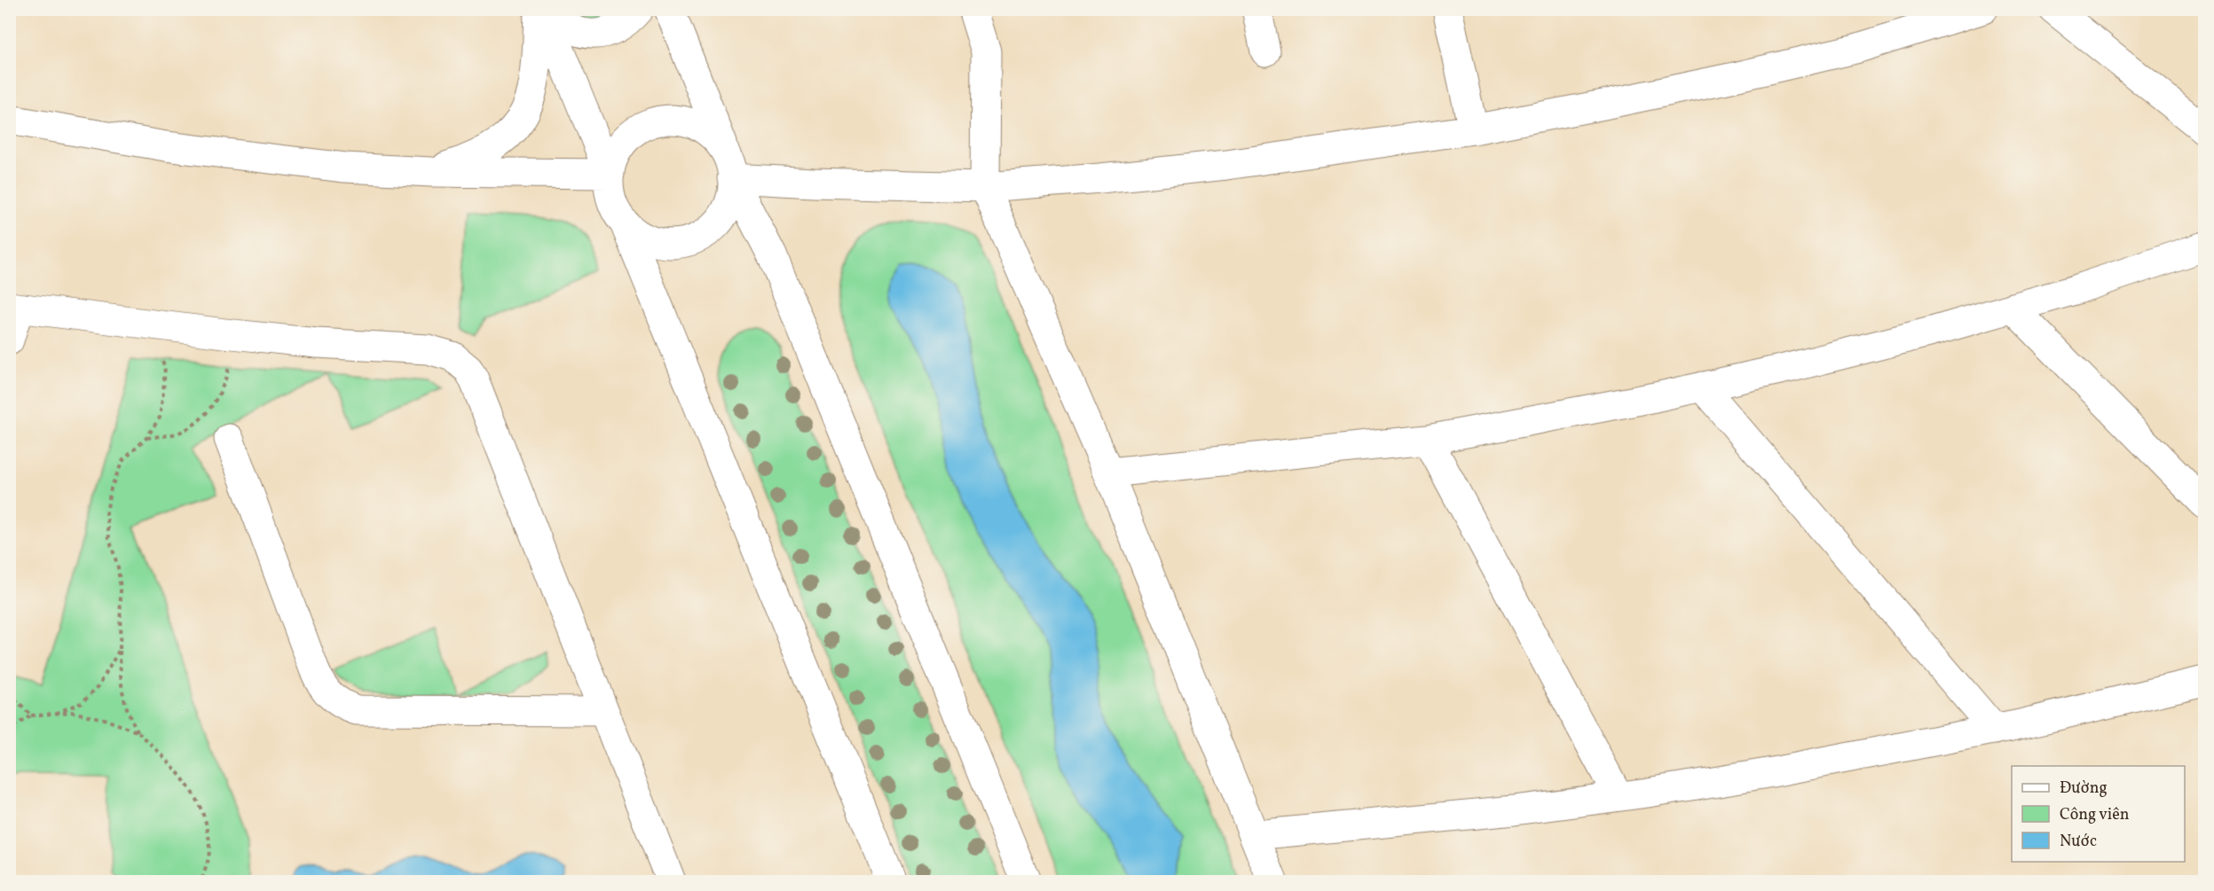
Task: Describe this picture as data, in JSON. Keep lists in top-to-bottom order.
{
  "legend": ["Đường", "Công viên", "Nước"]
}
